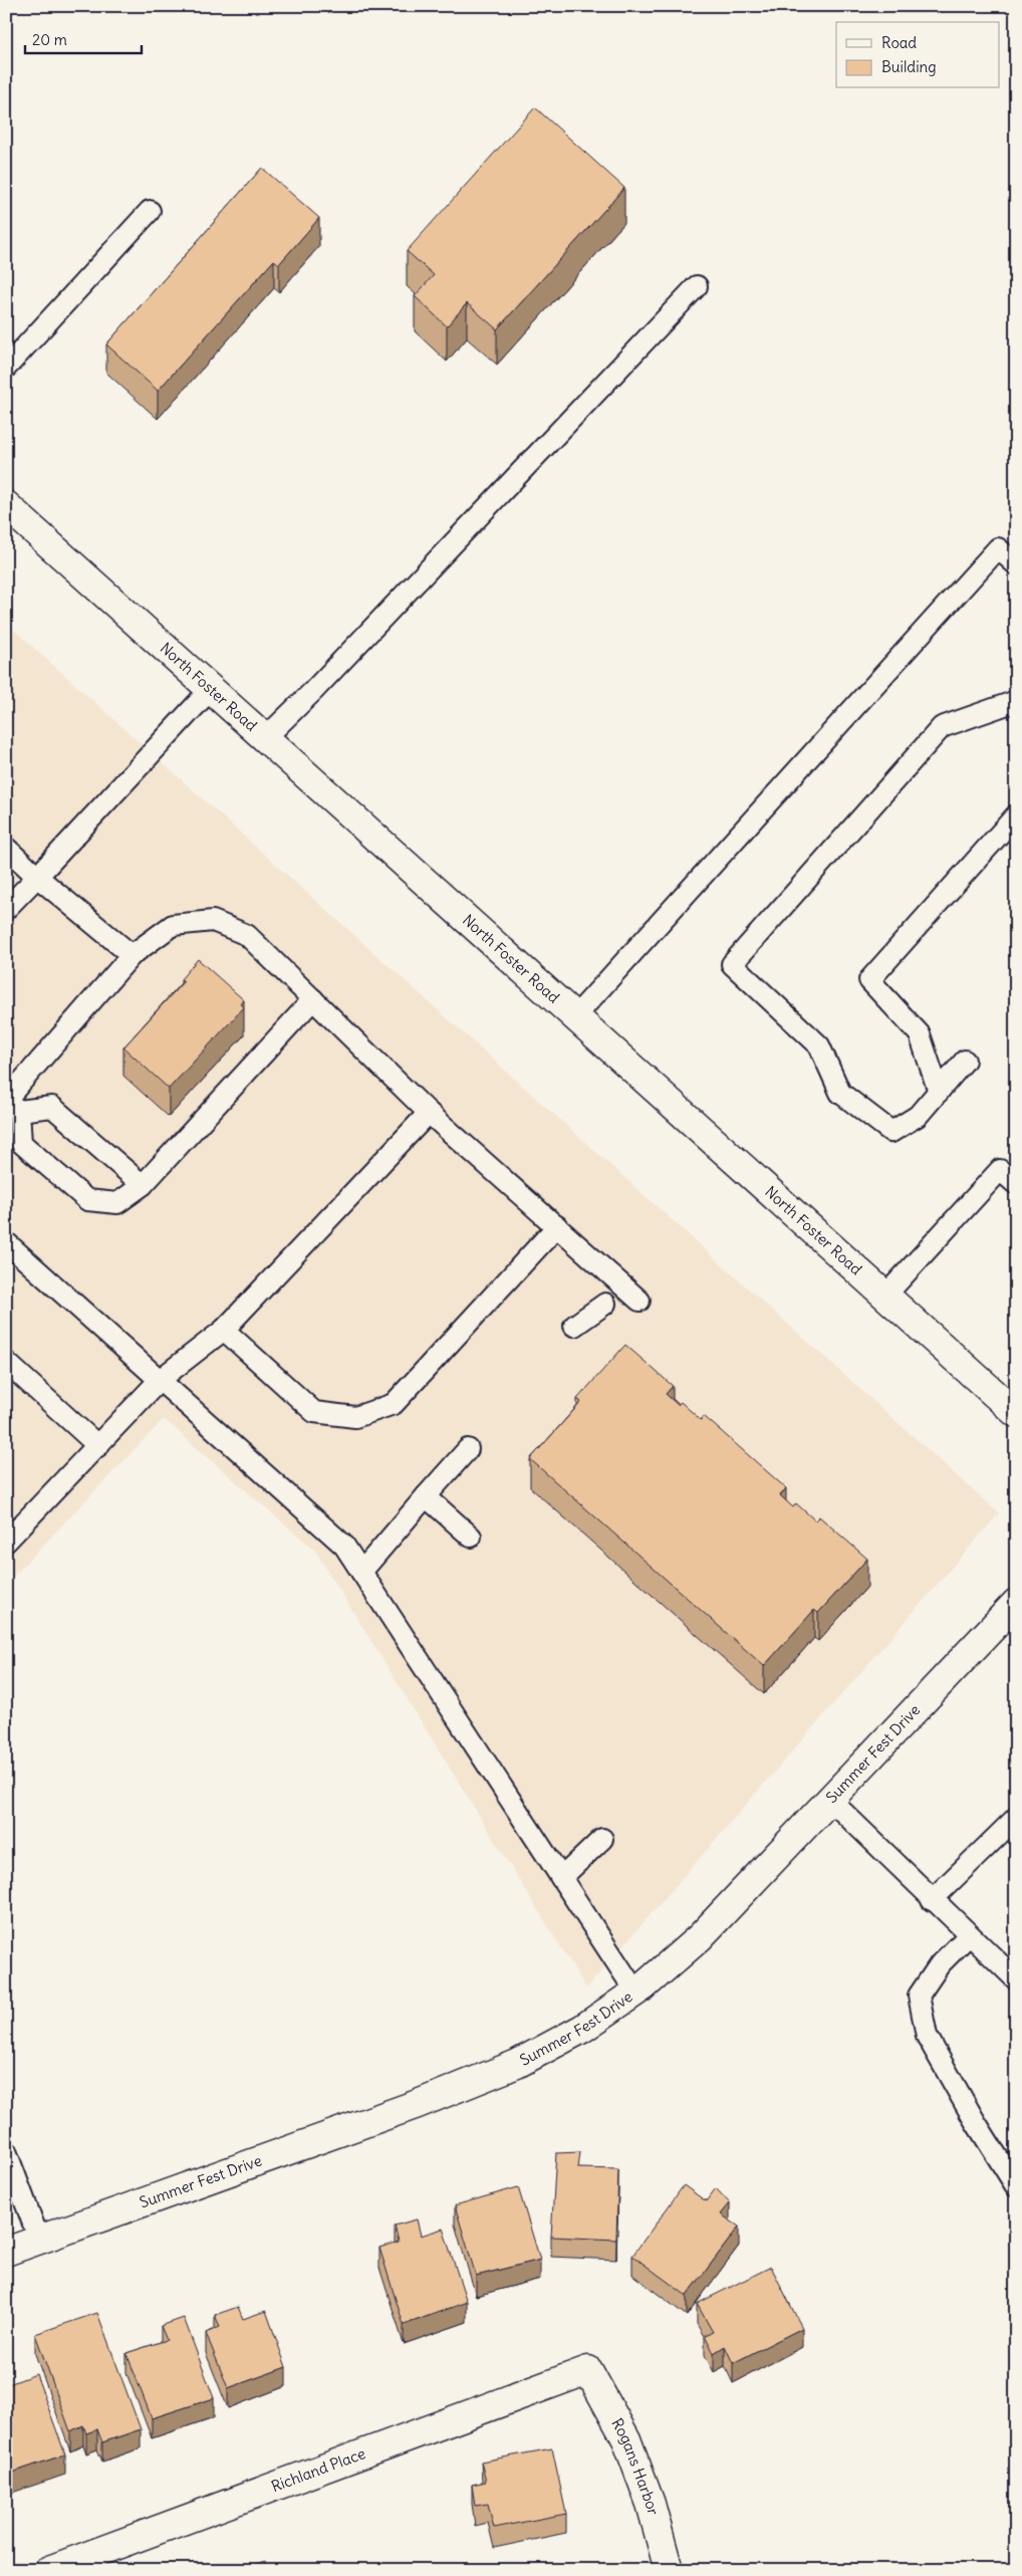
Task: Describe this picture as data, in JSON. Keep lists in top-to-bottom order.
{
  "streets": {
    "street": [
      "North Foster Road",
      "Summer Fest Drive",
      "Rogans Harbor",
      "Richland Place"
    ]
  },
  "crossings": [
    ["Rogans Harbor", "Richland Place"]
  ],
  "legend": ["Road", "Building"],
  "scale_bar": "20 m"
}
